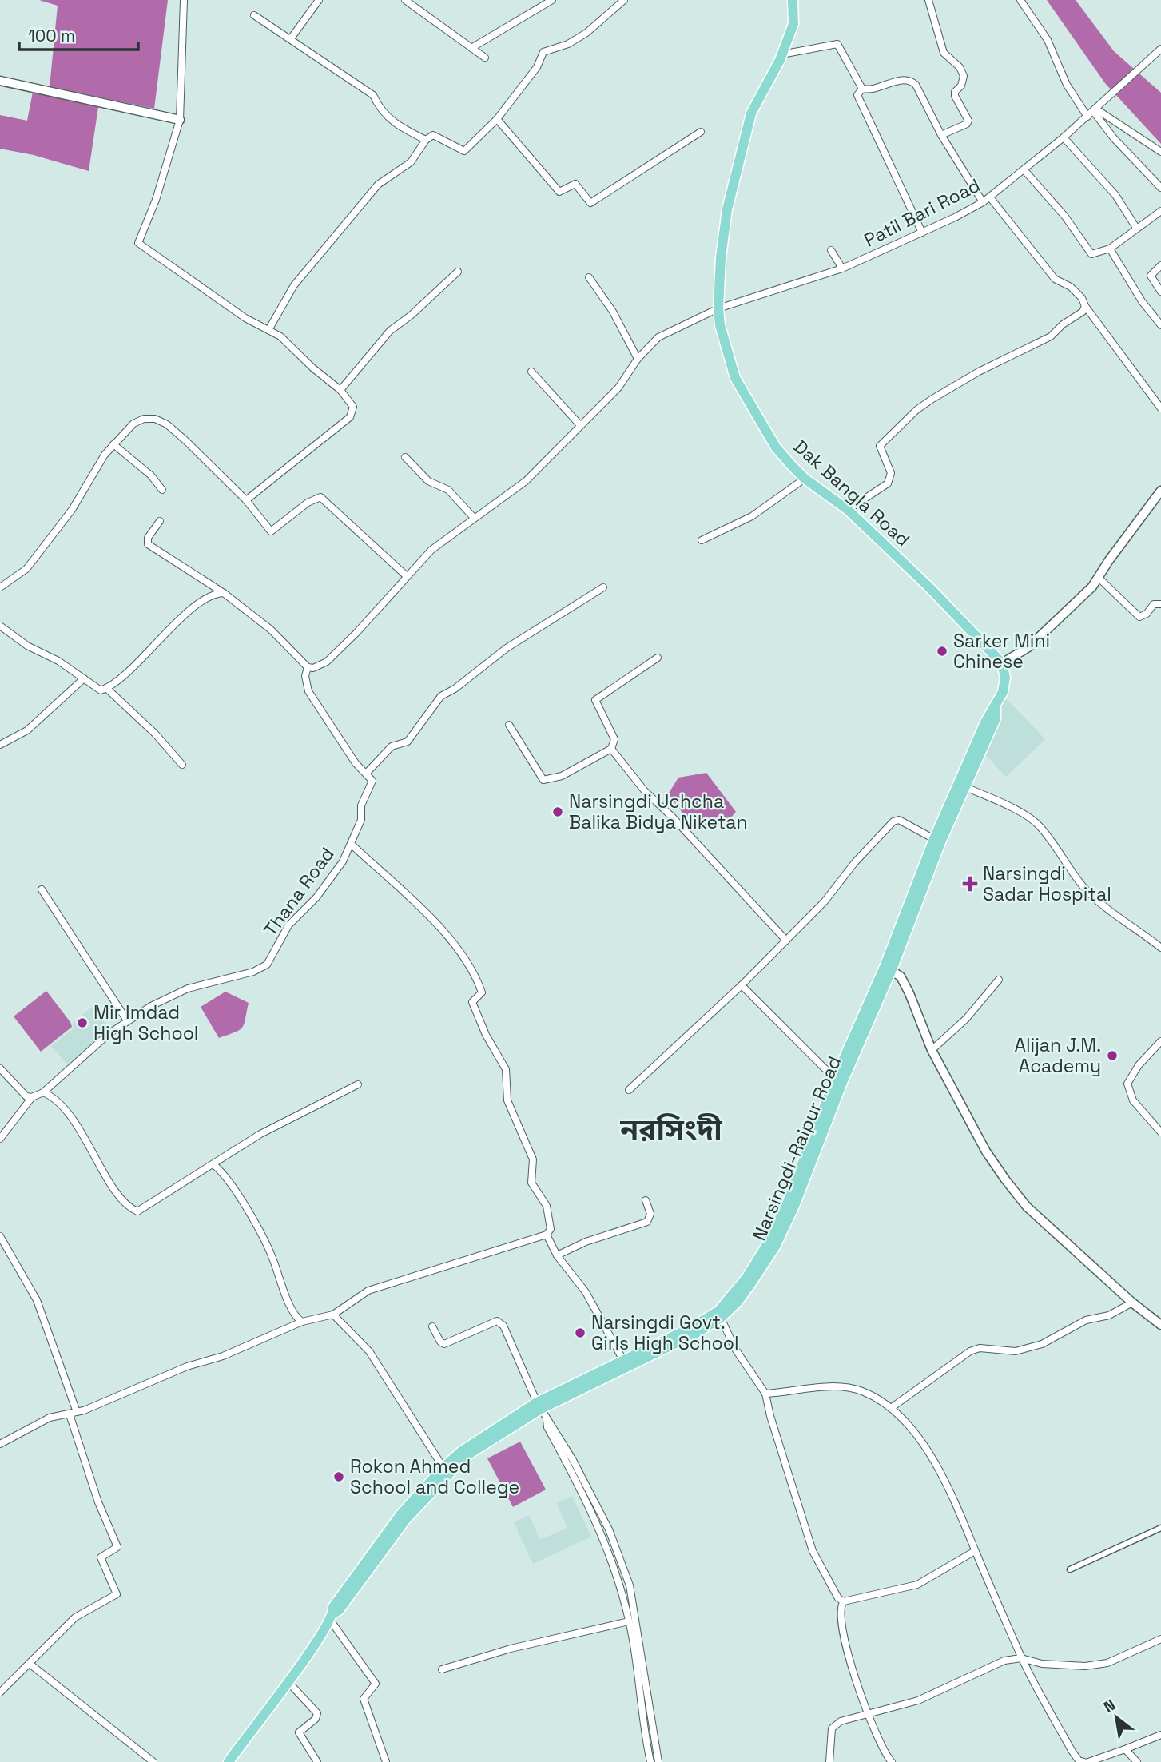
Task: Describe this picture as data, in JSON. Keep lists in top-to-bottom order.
{
  "streets": {
    "main road": ["Dak Bangla Road", "Narsingdi-Raipur Road"],
    "street": ["Patil Bari Road", "Thana Road"]
  },
  "crossings": [
    ["Patil Bari Road", "Dak Bangla Road"],
    ["Dak Bangla Road", "Narsingdi-Raipur Road"]
  ],
  "districts": ["নরসিংদী"],
  "places": {
    "other": [
      "Sarker Mini Chinese",
      "Narsingdi Uchcha Balika Bidya Niketan",
      "Mir Imdad High School",
      "Alijan J.M. Academy",
      "Narsingdi Govt. Girls High School",
      "Rokon Ahmed School and College"
    ],
    "health": ["Narsingdi Sadar Hospital"]
  },
  "scale_bar": "100 m",
  "north": "top left"
}
